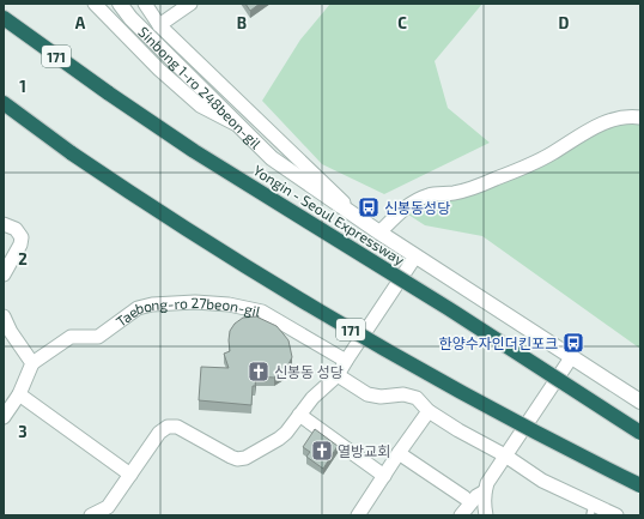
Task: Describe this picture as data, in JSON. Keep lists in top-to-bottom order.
{
  "streets": {
    "highway": ["171", "Yongin - Seoul Expressway"],
    "street": ["Sinbong 1-ro 248beon-gil", "Taebong-ro 27beon-gil"]
  },
  "places": {
    "bus stop": ["신봉동성당", "한양수자인더킨포크"],
    "church": ["신봉동 성당", "열방교회"]
  },
  "grid": {
    "columns": [
      "A",
      "B",
      "C",
      "D"
    ],
    "rows": ["1", "2", "3"]
  }
}
